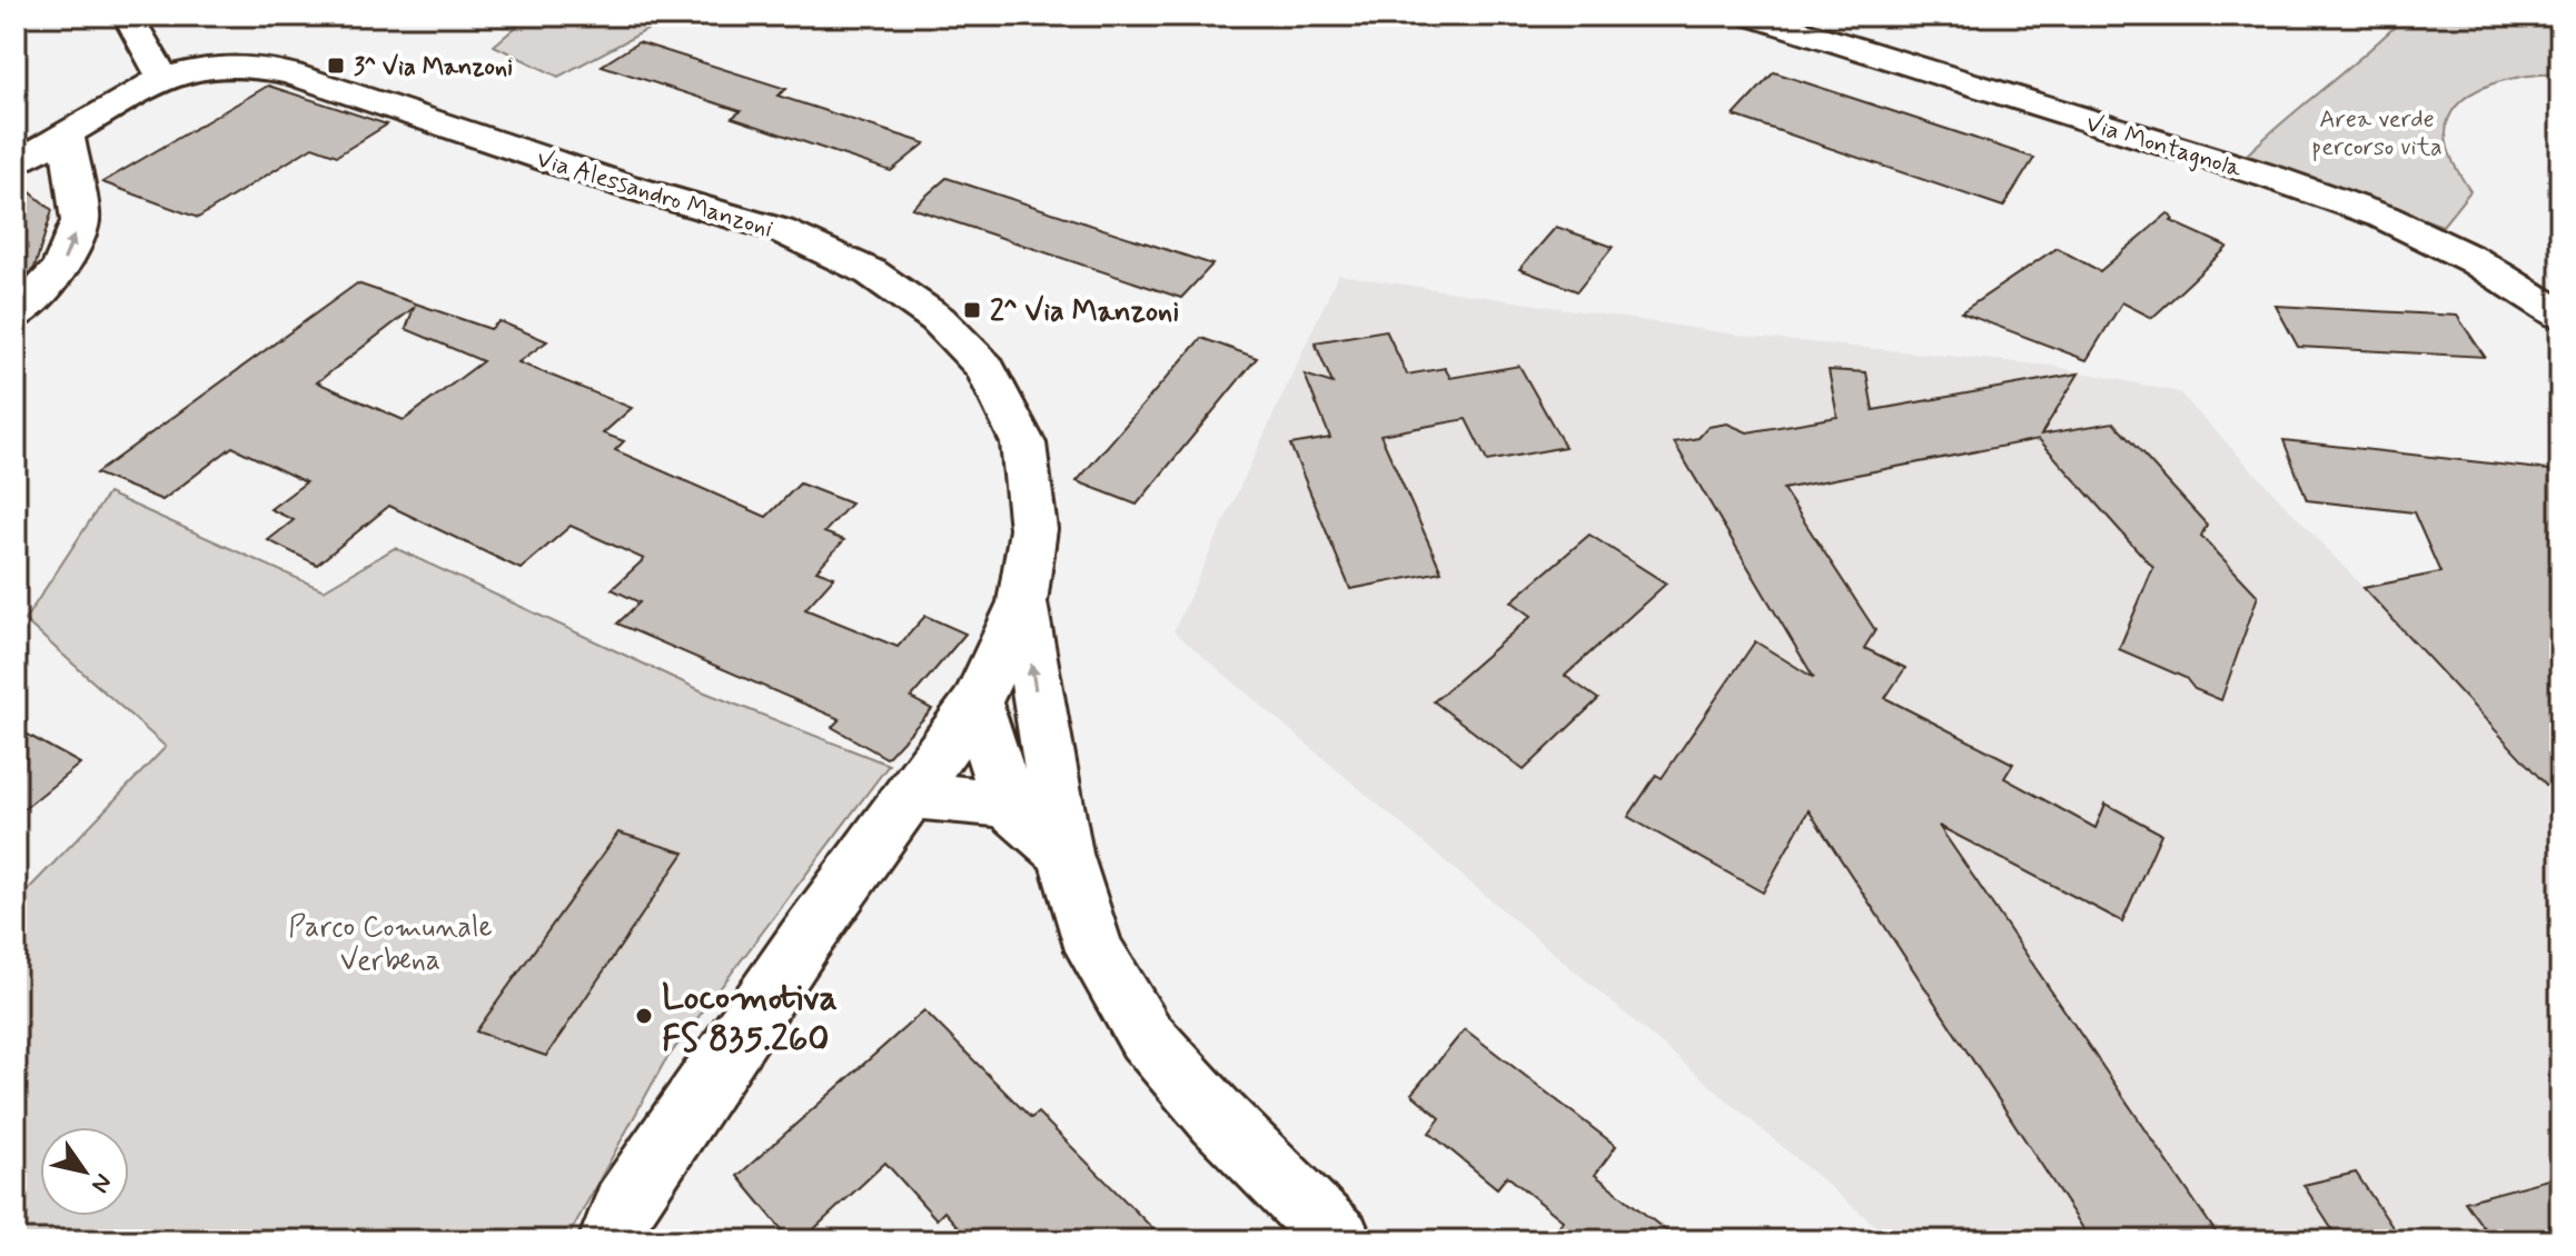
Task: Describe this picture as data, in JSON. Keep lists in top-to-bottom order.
{
  "streets": {
    "street": ["Via Montagnola", "Via Alessandro Manzoni"]
  },
  "parks": ["Area verde percorso vita", "Parco Comunale Verbena"],
  "places": {
    "transit": ["3^ Via Manzoni", "2^ Via Manzoni"],
    "other": ["Locomotiva FS 835.260"]
  },
  "north": "bottom right"
}
